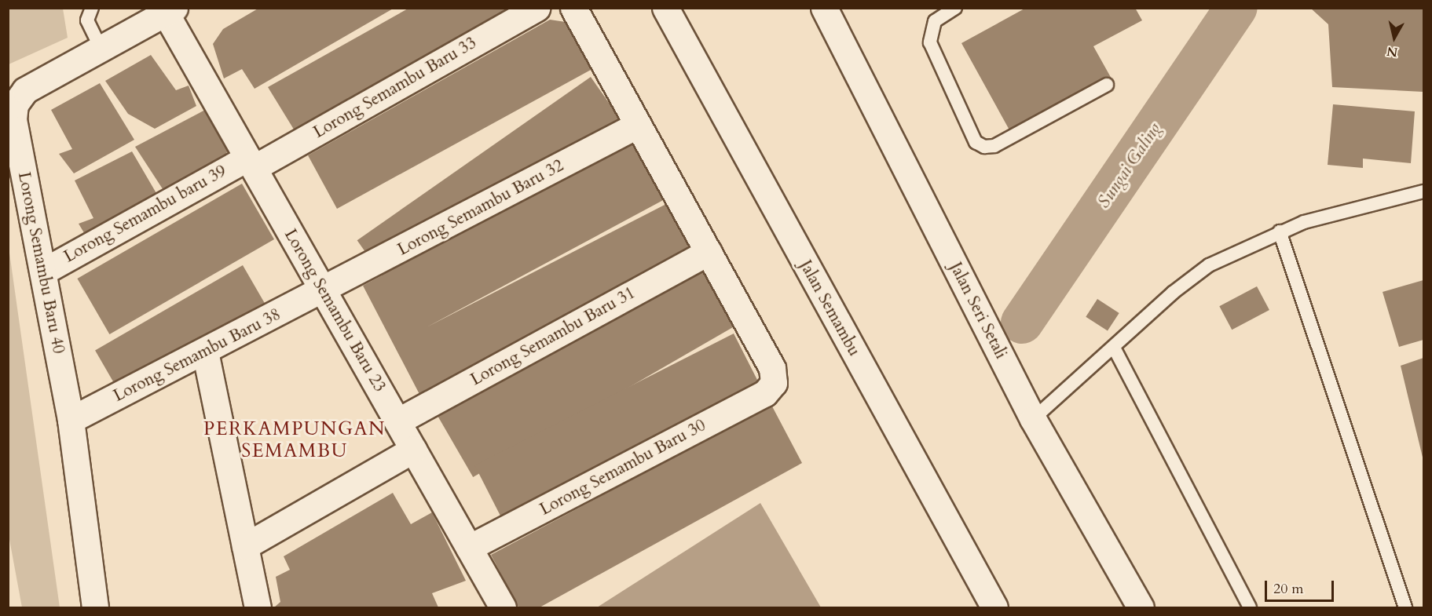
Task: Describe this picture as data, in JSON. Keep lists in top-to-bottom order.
{
  "streets": {
    "street": [
      "Lorong Semambu Baru 33",
      "Lorong Semambu Baru 32",
      "Lorong Semambu baru 39",
      "Lorong Semambu Baru 40",
      "Jalan Semambu",
      "Lorong Semambu Baru 23",
      "Jalan Seri Setali",
      "Lorong Semambu Baru 31",
      "Lorong Semambu Baru 38",
      "Lorong Semambu Baru 30"
    ]
  },
  "crossings": [
    ["Lorong Semambu Baru 33", "Lorong Semambu baru 39"],
    ["Lorong Semambu Baru 33", "Lorong Semambu Baru 23"],
    ["Lorong Semambu Baru 32", "Lorong Semambu Baru 23"],
    ["Lorong Semambu Baru 32", "Lorong Semambu Baru 38"],
    ["Lorong Semambu baru 39", "Lorong Semambu Baru 40"],
    ["Lorong Semambu baru 39", "Lorong Semambu Baru 23"],
    ["Lorong Semambu Baru 40", "Lorong Semambu Baru 23"],
    ["Lorong Semambu Baru 40", "Lorong Semambu Baru 38"],
    ["Lorong Semambu Baru 23", "Lorong Semambu Baru 31"],
    ["Lorong Semambu Baru 23", "Lorong Semambu Baru 38"],
    ["Lorong Semambu Baru 23", "Lorong Semambu Baru 30"],
    ["Lorong Semambu Baru 31", "Lorong Semambu Baru 30"]
  ],
  "districts": ["PERKAMPUNGAN SEMAMBU"],
  "water": ["Sungai Galing"],
  "scale_bar": "20 m",
  "north": "bottom"
}
